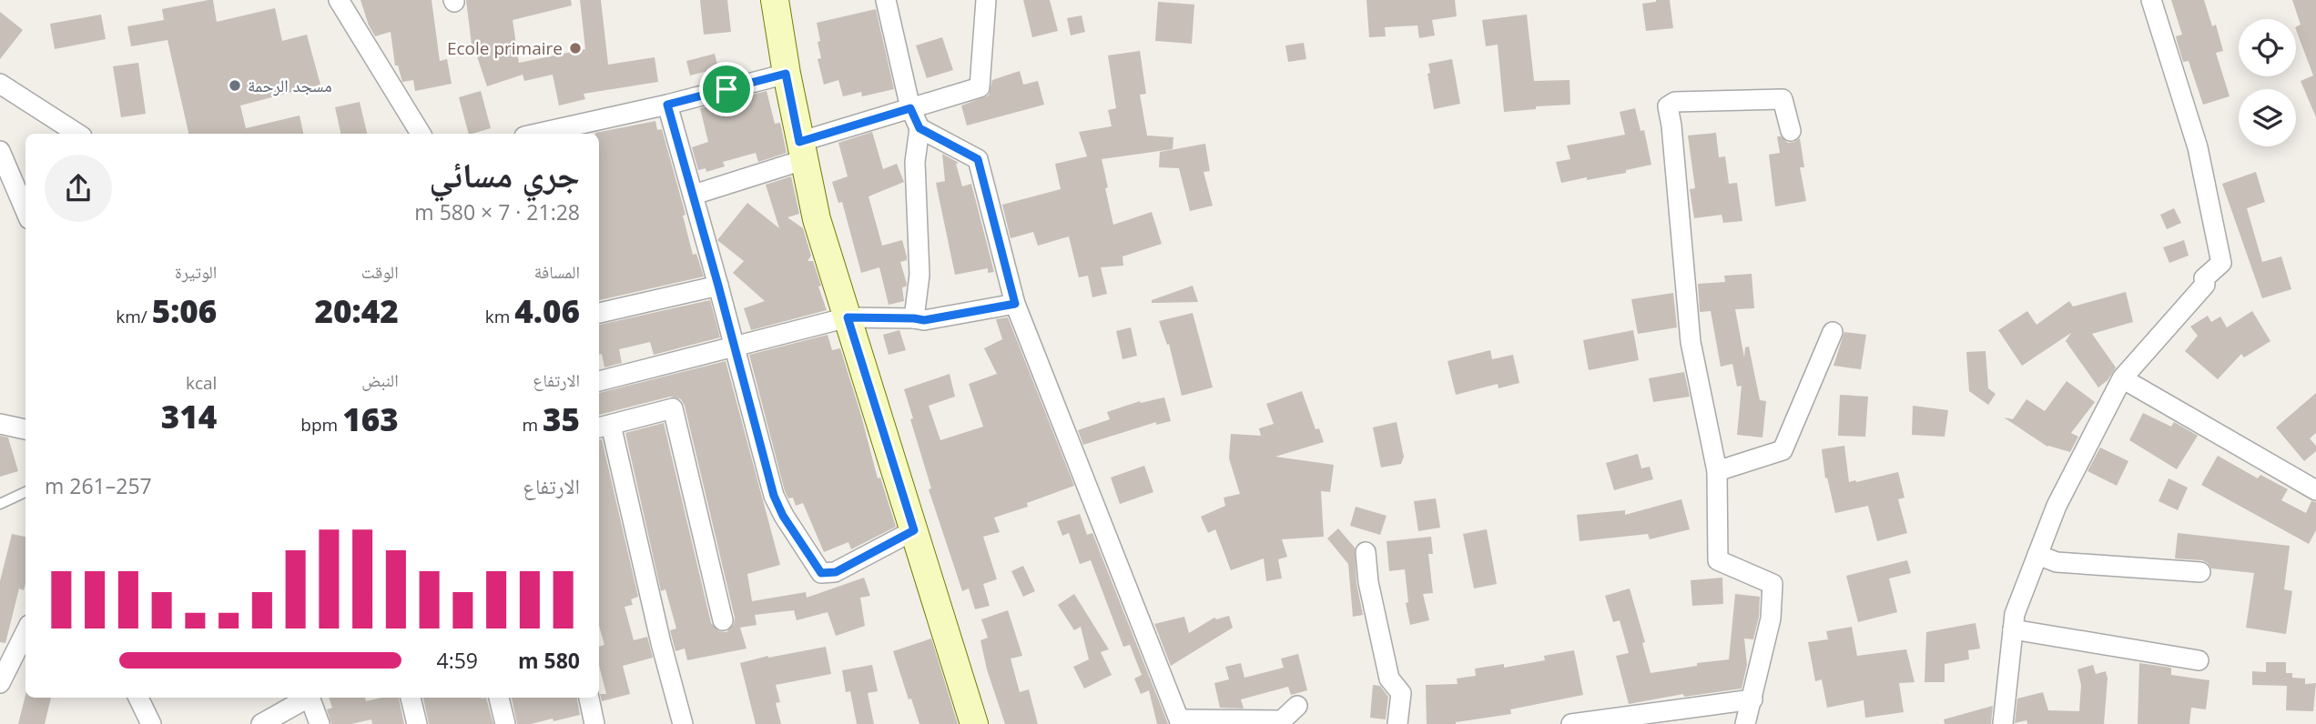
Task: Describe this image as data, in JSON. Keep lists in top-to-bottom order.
{
  "places": ["Ecole primaire", "مسجد الرحمة"],
  "page": {
    "heading": ["جري مسائي", "21:28 · 7 × 580 m"],
    "stats": [
      ["المسافة", "4.06 km"],
      ["الوقت", "20:42"],
      ["الوتيرة", "5:06 /km"],
      ["الارتفاع", "35 m"],
      ["النبض", "163 bpm"],
      ["kcal", "314"]
    ],
    "chart": ["الارتفاع", "257–261 m"],
    "list": [
      {
        "name": "580 m",
        "note": "4:59"
      }
    ]
  }
}
